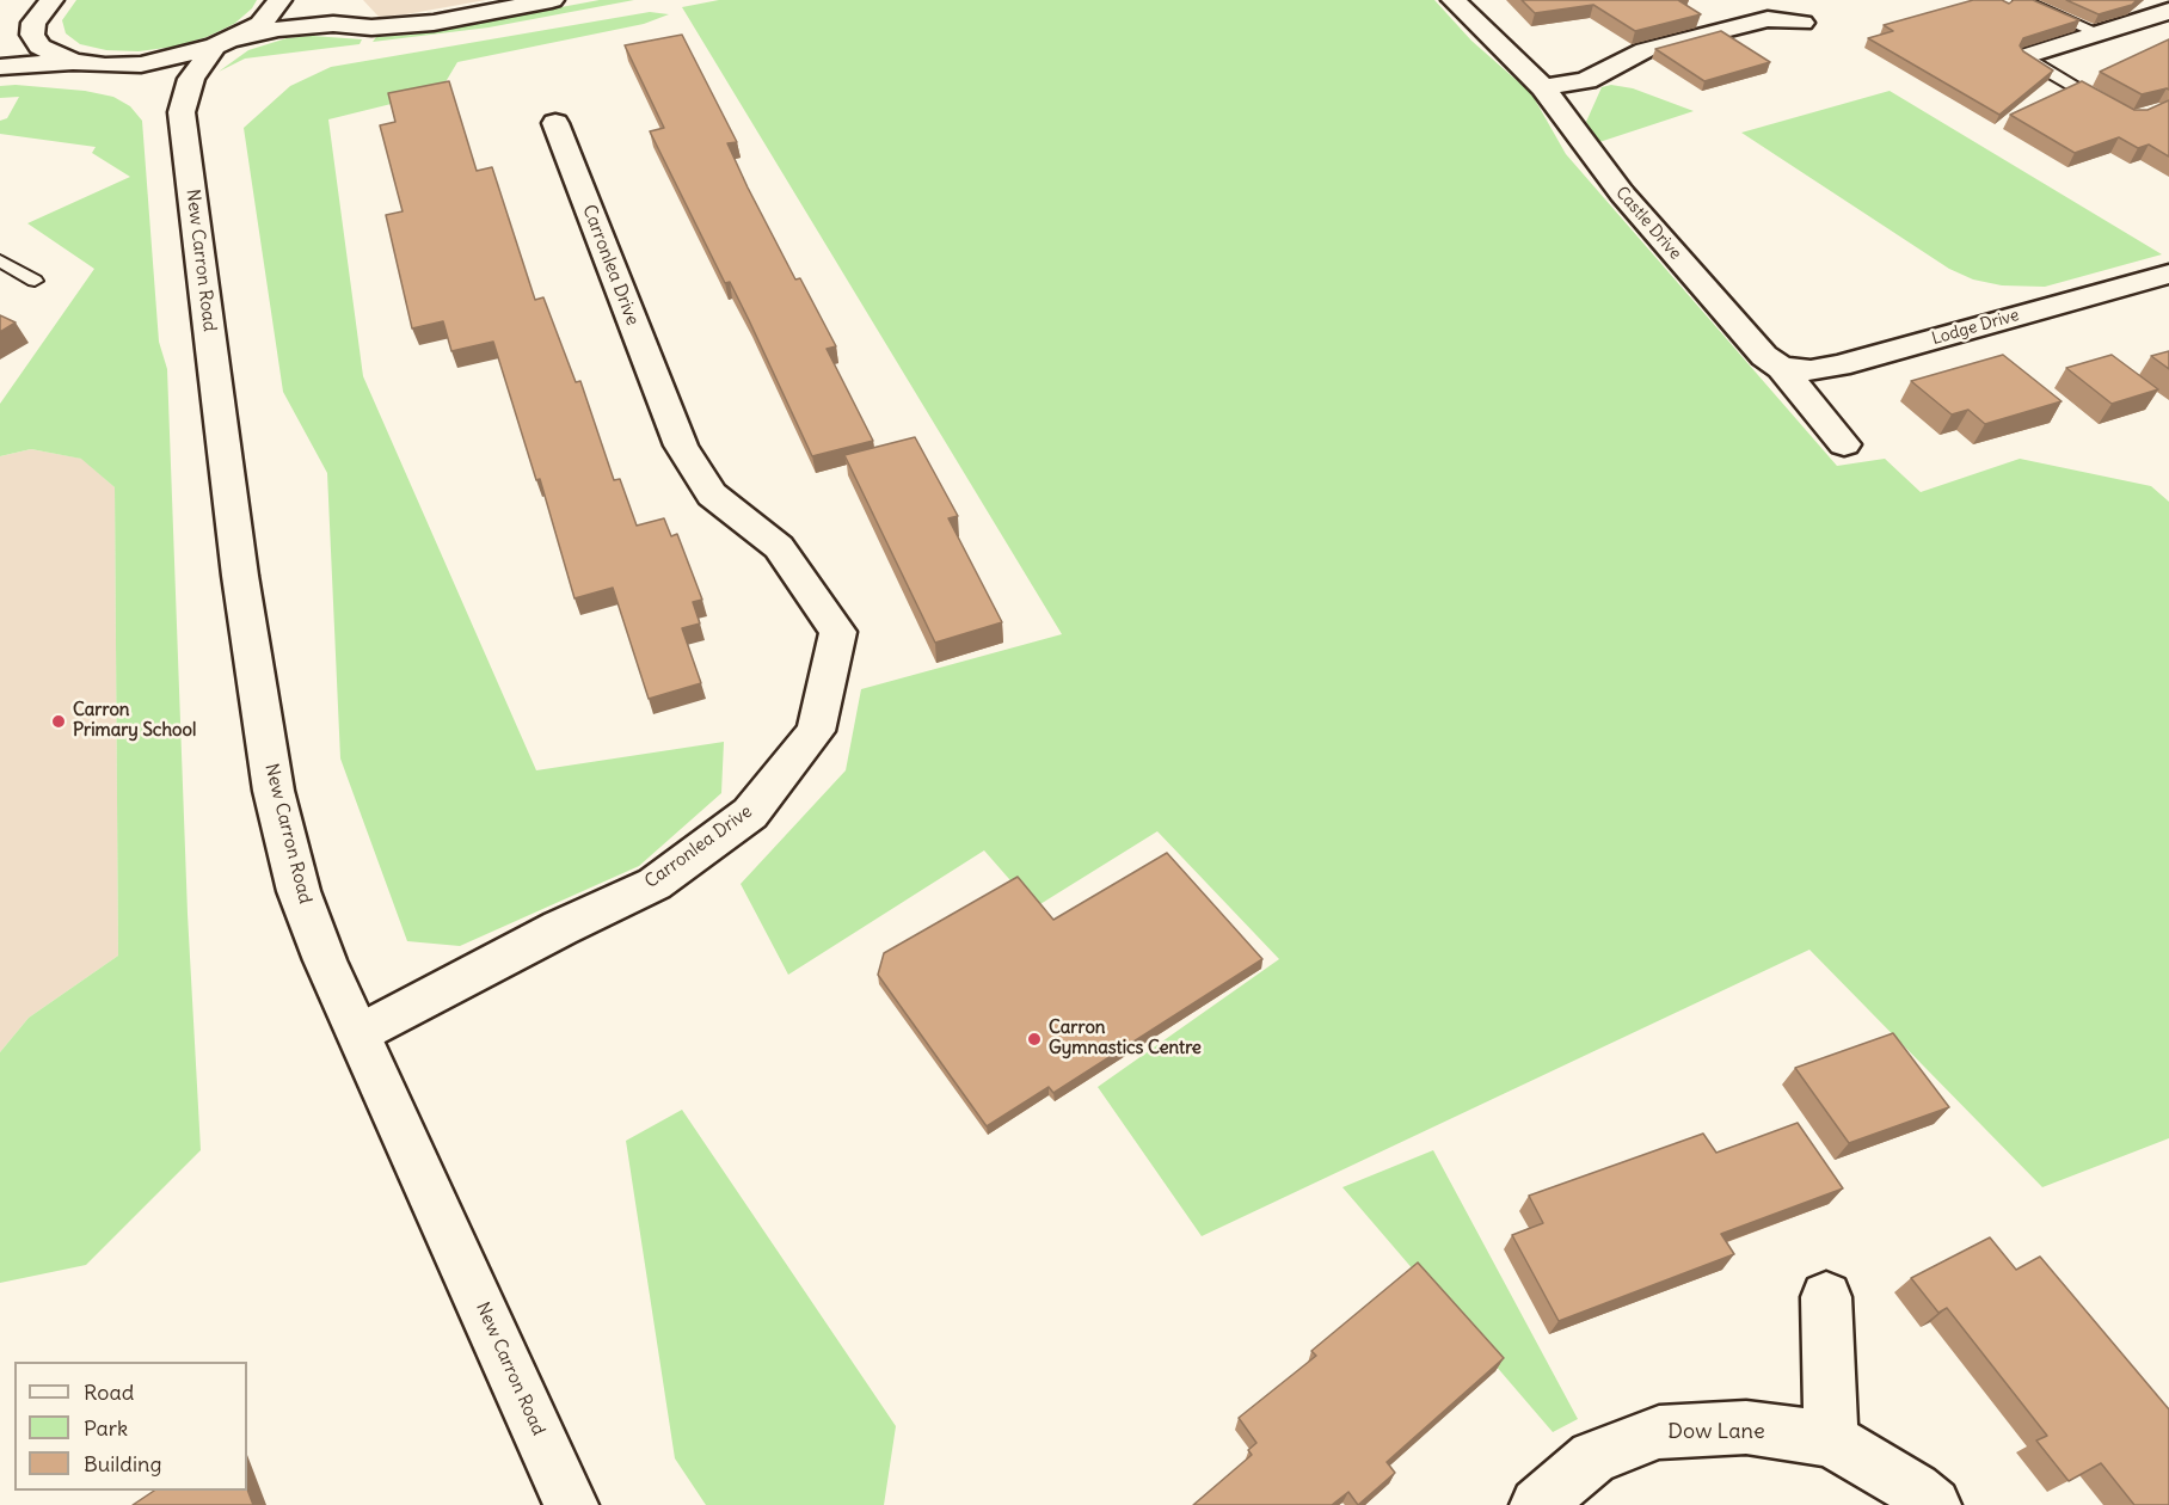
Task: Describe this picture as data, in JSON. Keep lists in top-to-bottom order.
{
  "streets": {
    "street": [
      "Castle Drive",
      "New Carron Road",
      "Carronlea Drive",
      "Lodge Drive",
      "Dow Lane"
    ]
  },
  "crossings": [
    ["Castle Drive", "Lodge Drive"],
    ["New Carron Road", "Carronlea Drive"]
  ],
  "places": ["Carron Primary School", "Carron Gymnastics Centre"],
  "legend": ["Road", "Park", "Building"]
}
